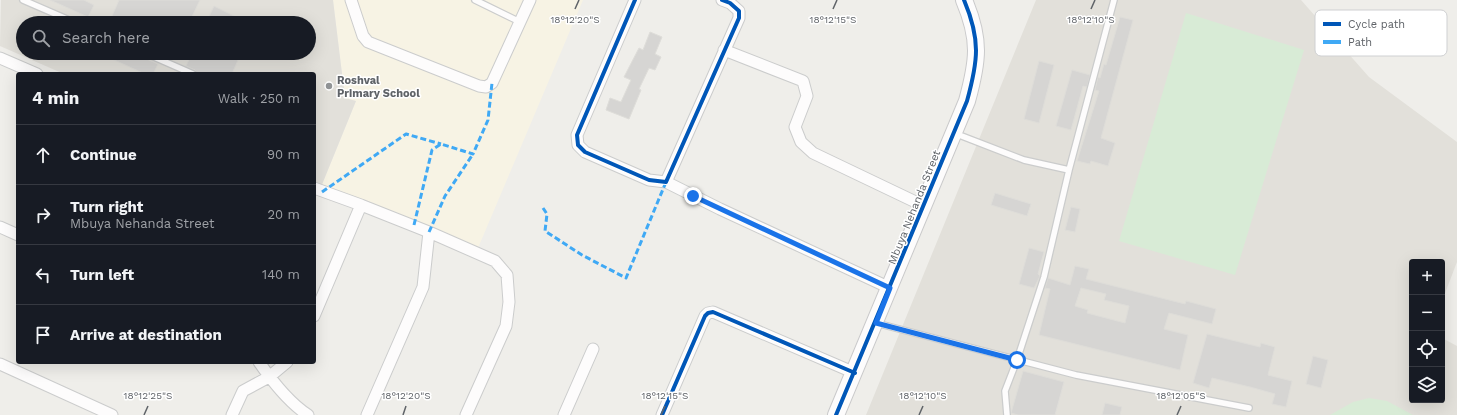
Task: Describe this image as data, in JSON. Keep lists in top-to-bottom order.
{
  "streets": {
    "street": ["Mbuya Nehanda Street"]
  },
  "places": ["Roshval Primary School"],
  "legend": ["Cycle path", "Path"],
  "page": {
    "search": "Search here",
    "heading": ["4 min", "Walk · 250 m"],
    "list": [
      ["Continue", "90 m"],
      ["Turn right", "Mbuya Nehanda Street", "20 m"],
      ["Turn left", "140 m"],
      "Arrive at destination"
    ],
    "map_buttons": ["+", "−"]
  },
  "coordinates": [
    "18°12'20\"S",
    "18°12'15\"S",
    "18°12'10\"S",
    "18°12'25\"S",
    "18°12'05\"S"
  ]
}
